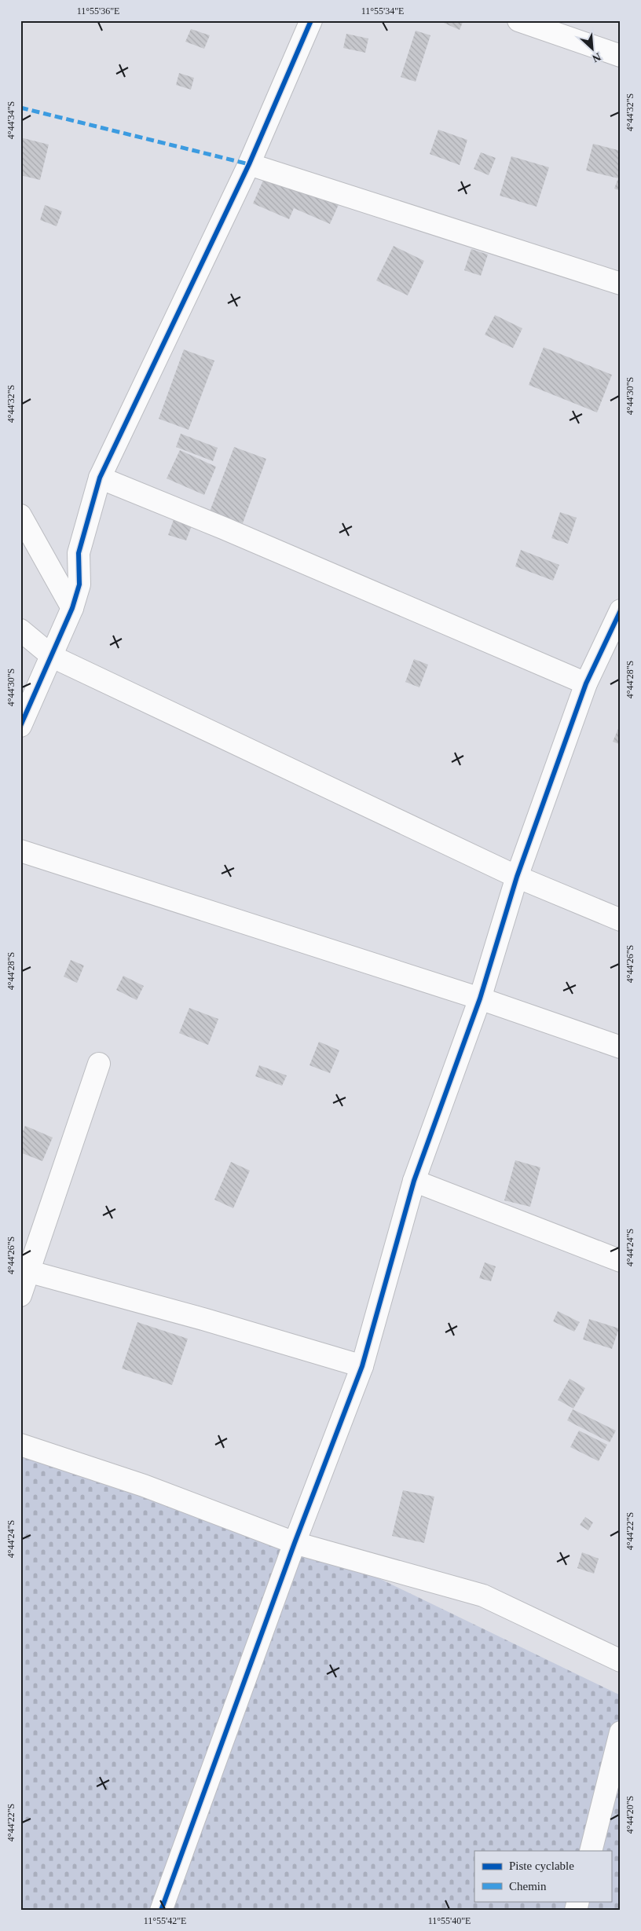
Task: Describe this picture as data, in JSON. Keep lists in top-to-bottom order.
{
  "legend": ["Piste cyclable", "Chemin"],
  "north": "bottom right",
  "coordinates": [
    "11°55'36\"E",
    "11°55'34\"E",
    "4°44'32\"S",
    "4°44'34\"S",
    "4°44'30\"S",
    "4°44'28\"S",
    "4°44'26\"S",
    "4°44'24\"S",
    "4°44'22\"S",
    "4°44'20\"S",
    "11°55'42\"E",
    "11°55'40\"E"
  ]
}
